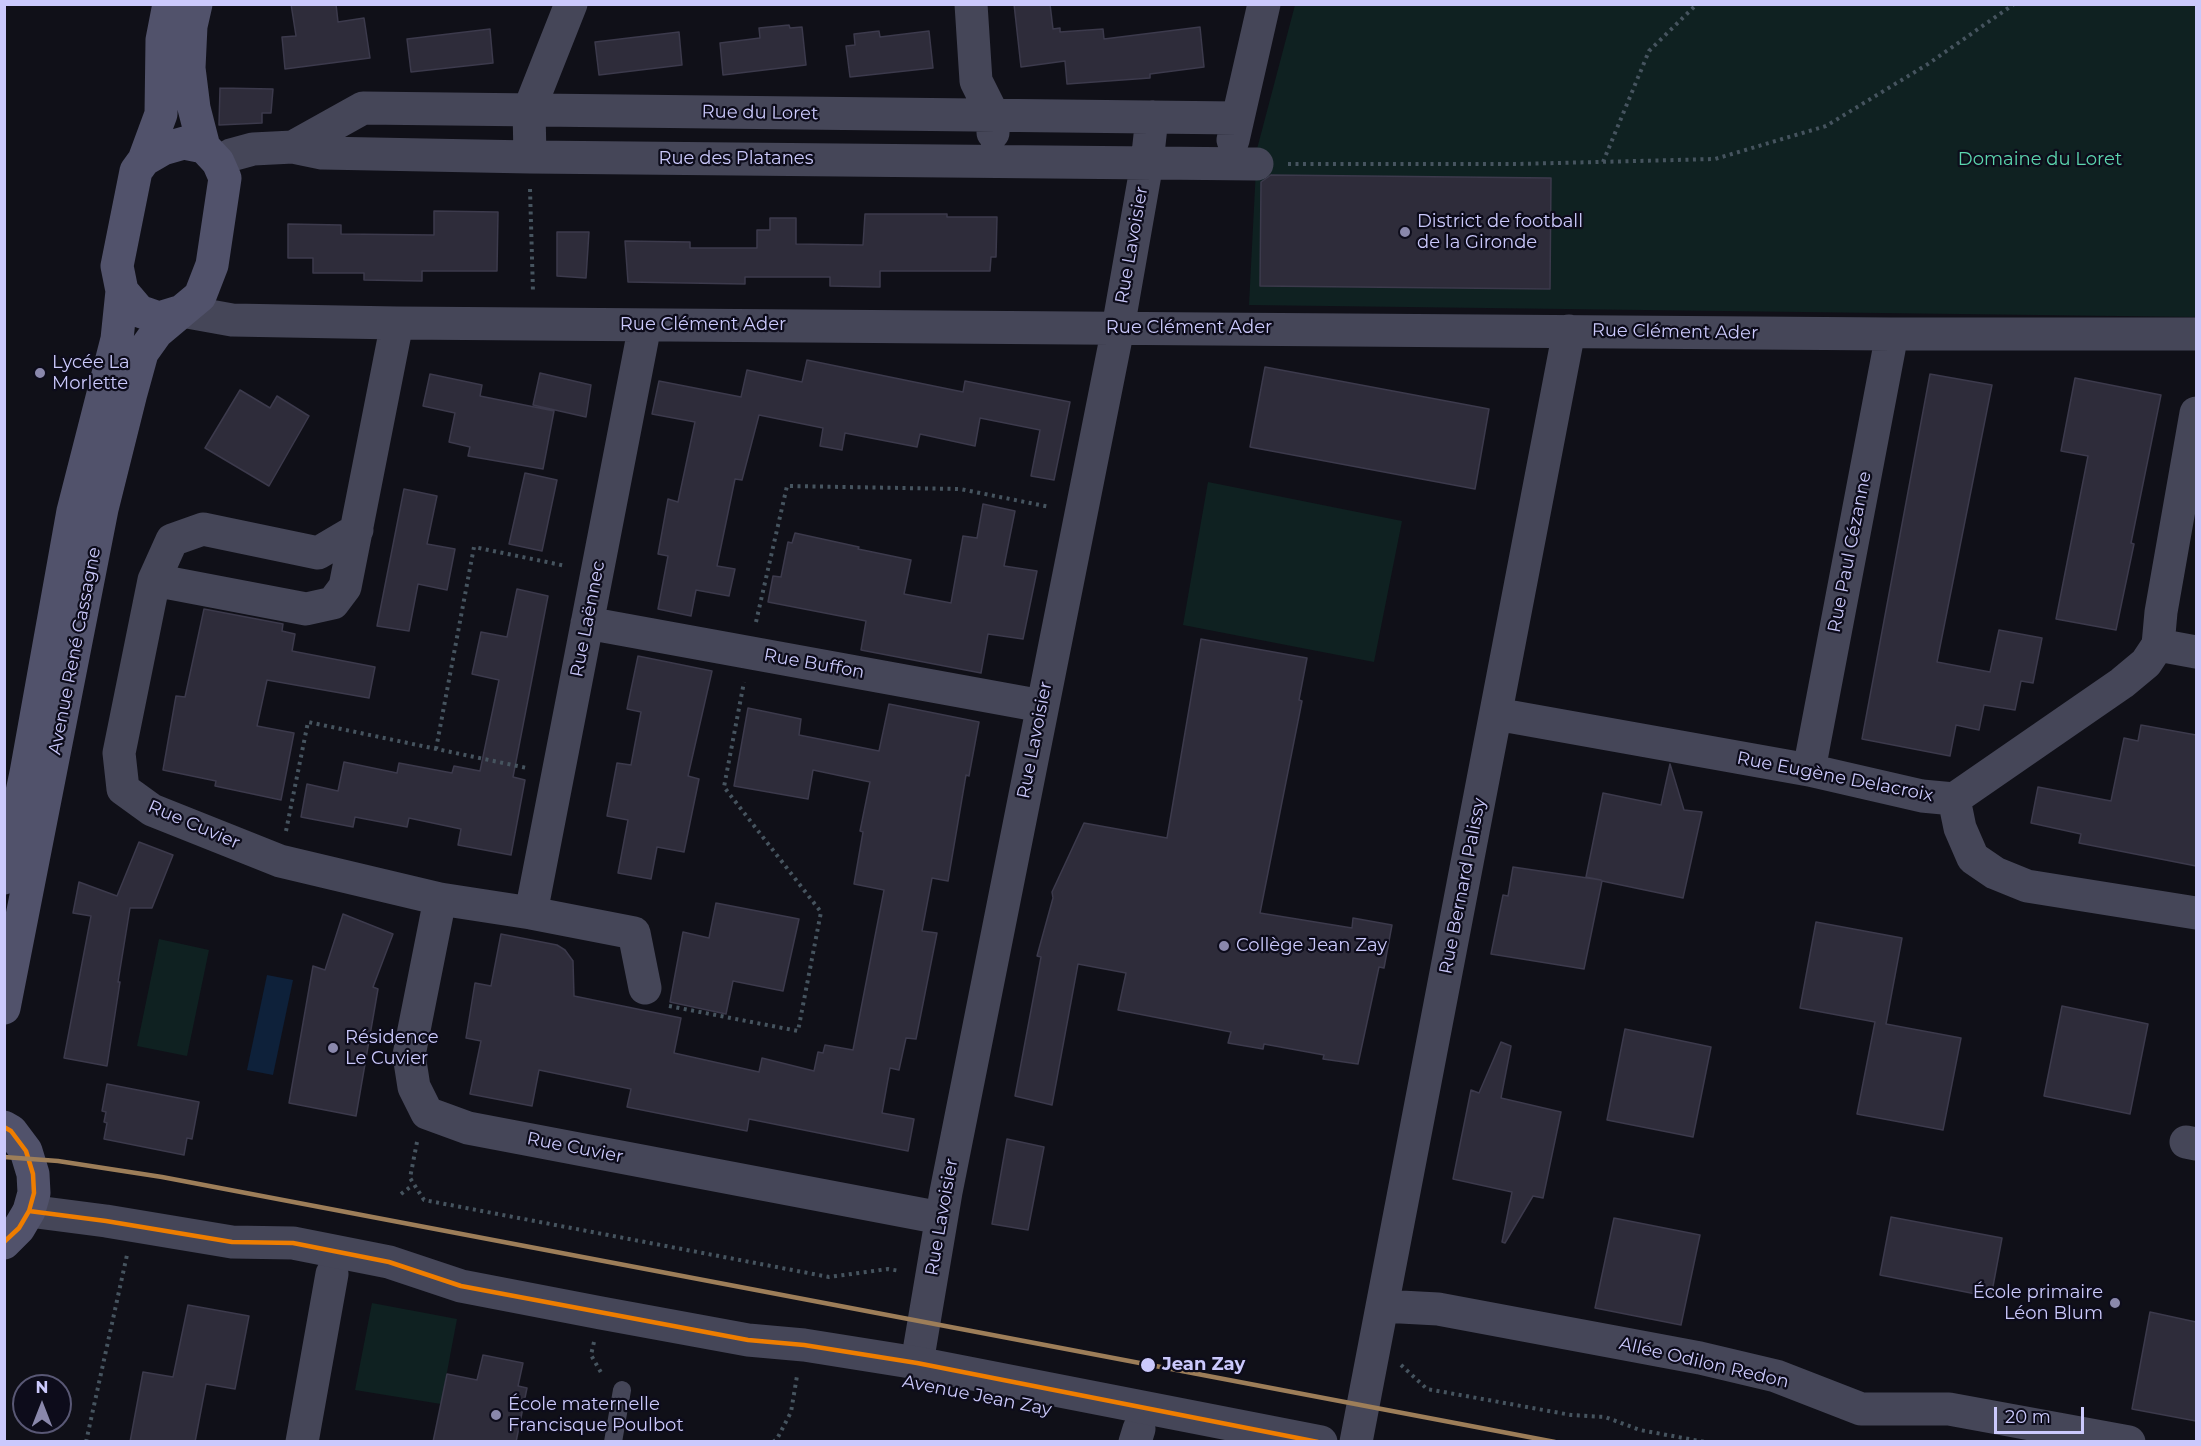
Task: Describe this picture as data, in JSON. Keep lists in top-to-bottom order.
{
  "streets": {
    "main road": ["Avenue René Cassagne"],
    "street": [
      "Rue du Loret",
      "Rue des Platanes",
      "Rue Lavoisier",
      "Rue Clément Ader",
      "Rue Paul Cézanne",
      "Rue Laënnec",
      "Rue Buffon",
      "Rue Eugène Delacroix",
      "Rue Cuvier",
      "Rue Bernard Palissy",
      "Allée Odilon Redon",
      "Avenue Jean Zay"
    ]
  },
  "crossings": [
    ["Rue du Loret", "Rue des Platanes"],
    ["Rue du Loret", "Rue Lavoisier"],
    ["Rue des Platanes", "Rue Lavoisier"],
    ["Rue des Platanes", "Avenue René Cassagne"],
    ["Rue Lavoisier", "Rue Clément Ader"],
    ["Rue Lavoisier", "Rue Buffon"],
    ["Rue Lavoisier", "Rue Cuvier"],
    ["Rue Lavoisier", "Avenue Jean Zay"],
    ["Rue Clément Ader", "Rue Paul Cézanne"],
    ["Rue Clément Ader", "Rue Laënnec"],
    ["Rue Clément Ader", "Avenue René Cassagne"],
    ["Rue Clément Ader", "Rue Bernard Palissy"],
    ["Rue Paul Cézanne", "Rue Eugène Delacroix"],
    ["Rue Laënnec", "Rue Buffon"],
    ["Rue Laënnec", "Rue Cuvier"],
    ["Rue Eugène Delacroix", "Rue Bernard Palissy"],
    ["Rue Bernard Palissy", "Allée Odilon Redon"]
  ],
  "parks": ["Domaine du Loret"],
  "places": [
    "District de football de la Gironde",
    "Lycée La Morlette",
    "Collège Jean Zay",
    "Résidence Le Cuvier",
    "École primaire Léon Blum",
    "Jean Zay",
    "École maternelle Francisque Poulbot"
  ],
  "scale_bar": "20 m",
  "north": "top"
}
